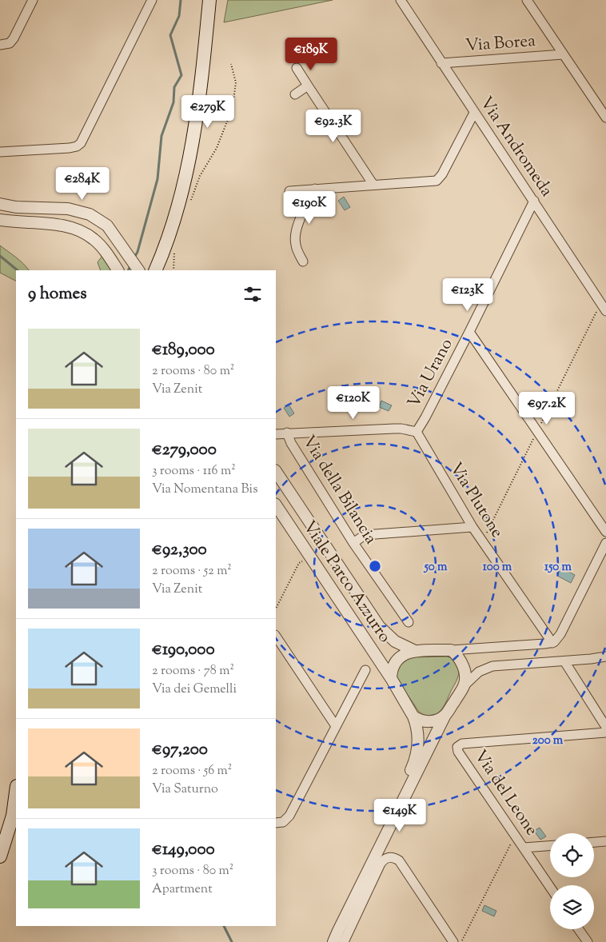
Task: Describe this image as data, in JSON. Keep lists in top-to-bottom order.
{
  "streets": {
    "street": [
      "Via Borea",
      "Via Andromeda",
      "Via Urano",
      "Via della Bilancia",
      "Via Plutone",
      "Viale Parco Azzurro",
      "Via del Leone"
    ]
  },
  "crossings": [
    ["Via Borea", "Via Andromeda"],
    ["Via Andromeda", "Via Urano"],
    ["Via Urano", "Via della Bilancia"],
    ["Via Urano", "Via Plutone"]
  ],
  "page": {
    "price": [
      "€189K",
      "€279K",
      "€92.3K",
      "€284K",
      "€190K",
      "€123K",
      "€120K",
      "€97.2K",
      "€149K"
    ],
    "heading": "9 homes",
    "list": [
      {
        "name": "€189,000",
        "note": "2 rooms · 80 m² · Via Zenit"
      },
      {
        "name": "€279,000",
        "note": "3 rooms · 116 m² · Via Nomentana Bis"
      },
      {
        "name": "€92,300",
        "note": "2 rooms · 52 m² · Via Zenit"
      },
      {
        "name": "€190,000",
        "note": "2 rooms · 78 m² · Via dei Gemelli"
      },
      {
        "name": "€97,200",
        "note": "2 rooms · 56 m² · Via Saturno"
      },
      {
        "name": "€149,000",
        "note": "3 rooms · 80 m² · Apartment"
      }
    ]
  },
  "rings": [
    "50 m",
    "100 m",
    "150 m",
    "200 m"
  ]
}
